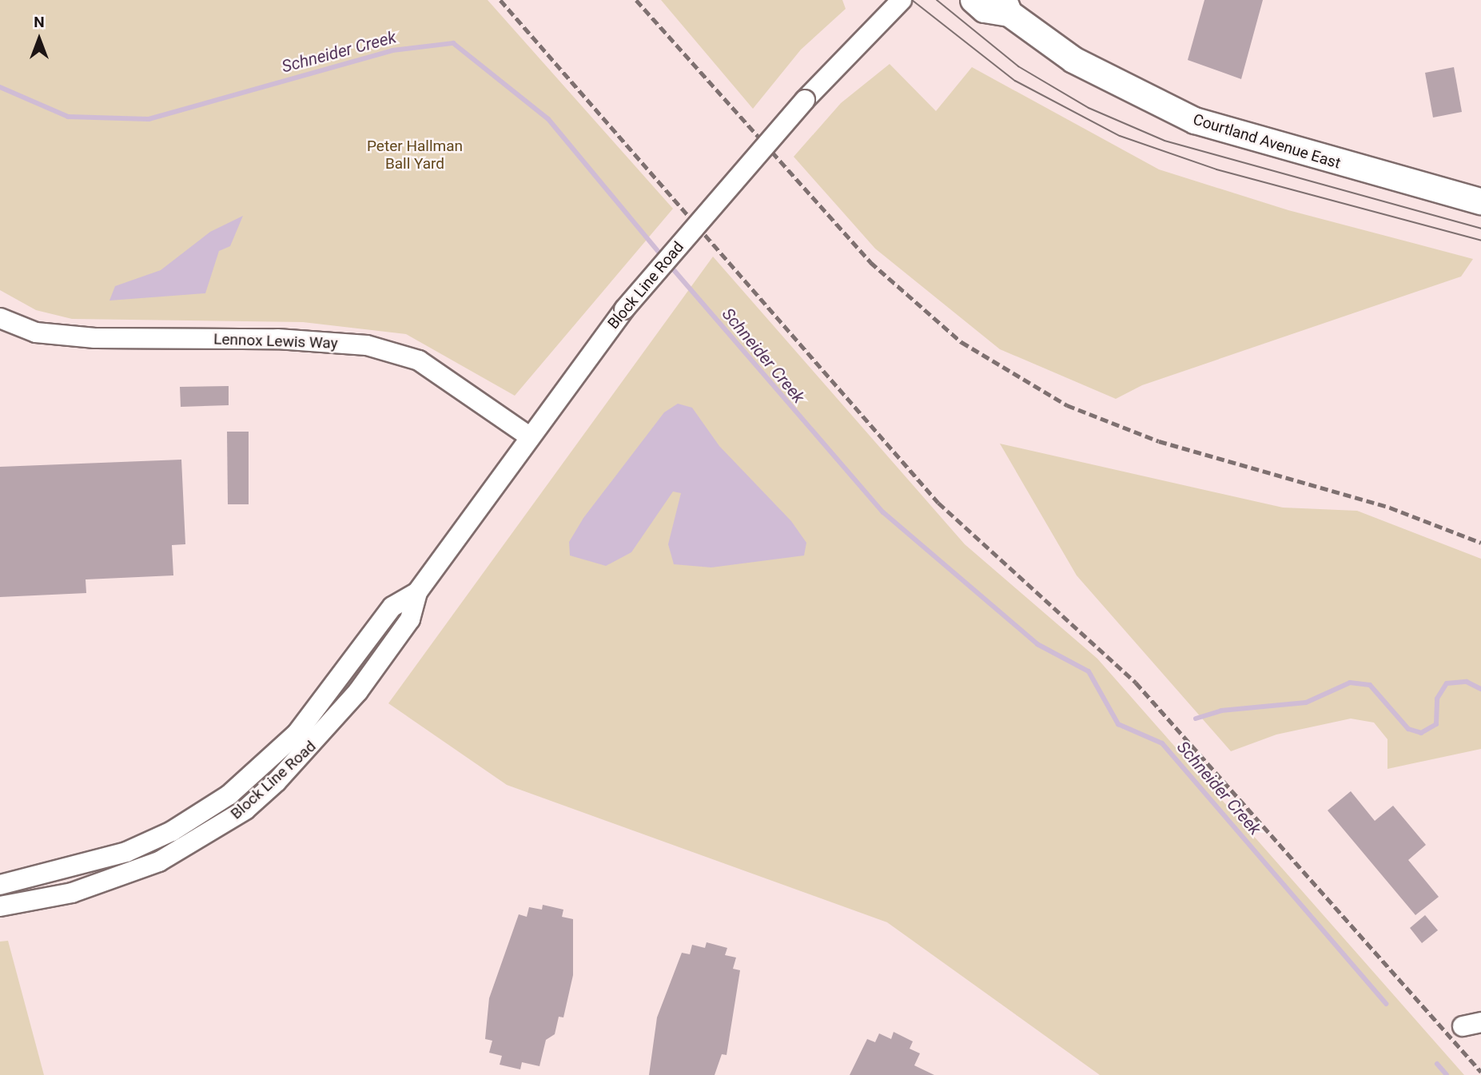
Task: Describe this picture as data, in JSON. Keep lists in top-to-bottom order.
{
  "streets": {
    "main road": ["Courtland Avenue East"],
    "street": ["Block Line Road", "Lennox Lewis Way"]
  },
  "crossings": [
    ["Block Line Road", "Lennox Lewis Way"]
  ],
  "water": ["Schneider Creek"],
  "parks": ["Peter Hallman Ball Yard"],
  "north": "top"
}
